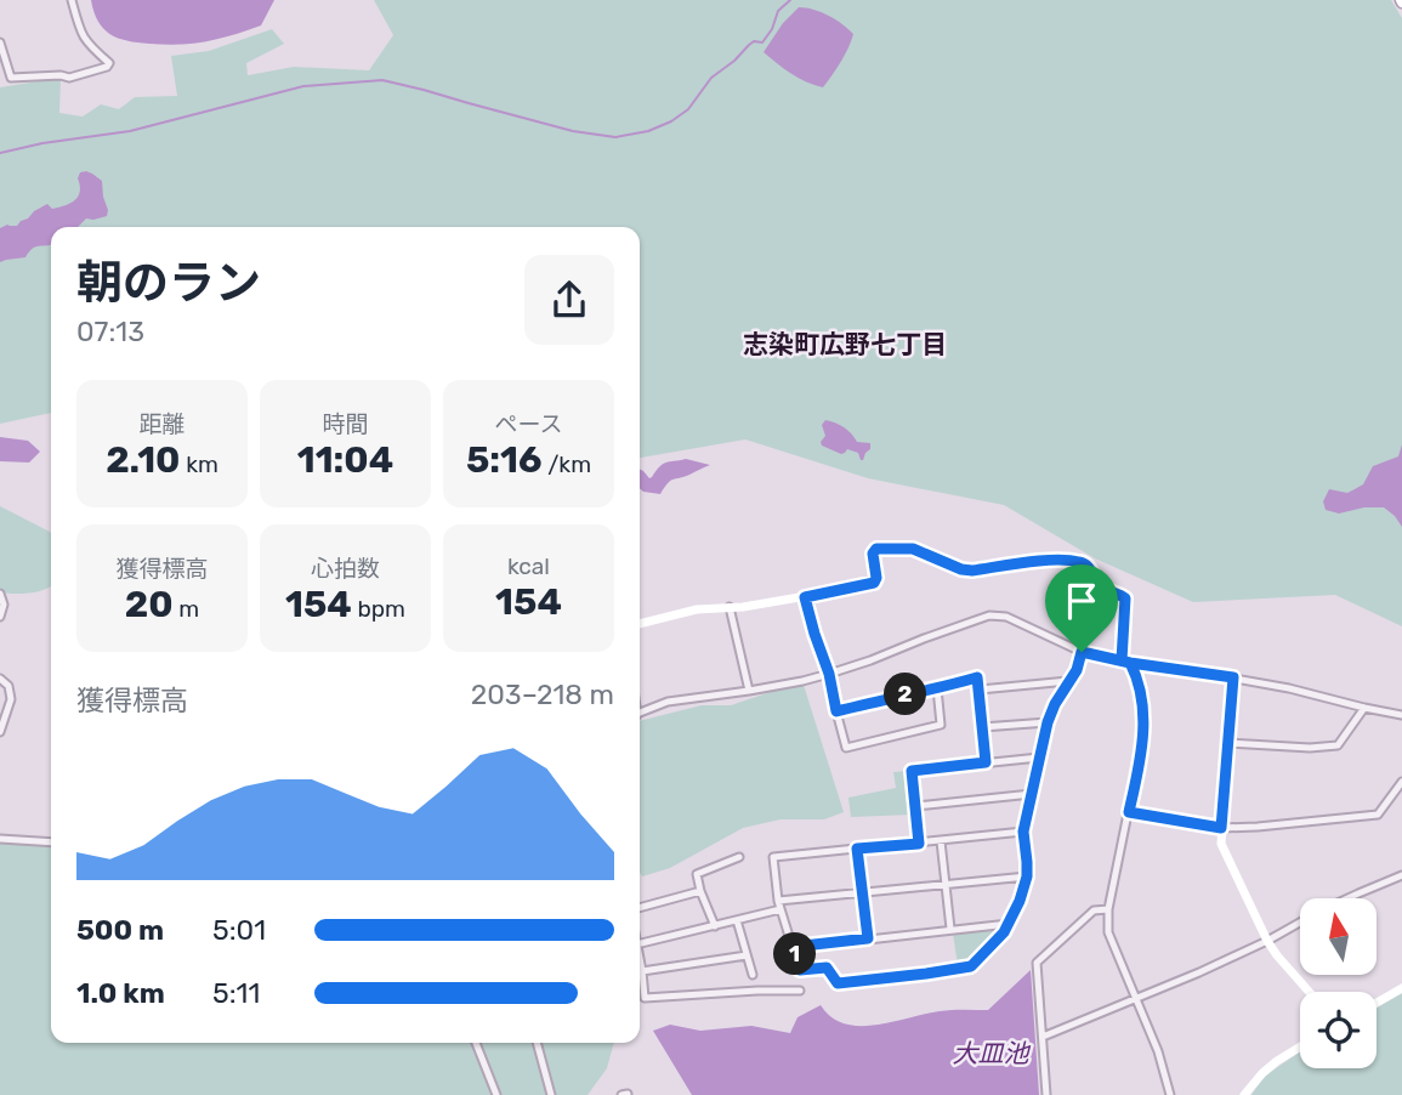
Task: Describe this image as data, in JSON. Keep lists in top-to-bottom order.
{
  "districts": ["志染町広野七丁目"],
  "water": ["大皿池"],
  "north": "top",
  "page": {
    "heading": ["朝のラン", "07:13"],
    "stats": [
      ["距離", "2.10 km"],
      ["時間", "11:04"],
      ["ペース", "5:16 /km"],
      ["獲得標高", "20 m"],
      ["心拍数", "154 bpm"],
      ["kcal", "154"]
    ],
    "chart": ["獲得標高", "203–218 m"],
    "pins": ["2", "1"],
    "list": [
      {
        "name": "500 m",
        "note": "5:01"
      },
      {
        "name": "1.0 km",
        "note": "5:11"
      }
    ]
  }
}
